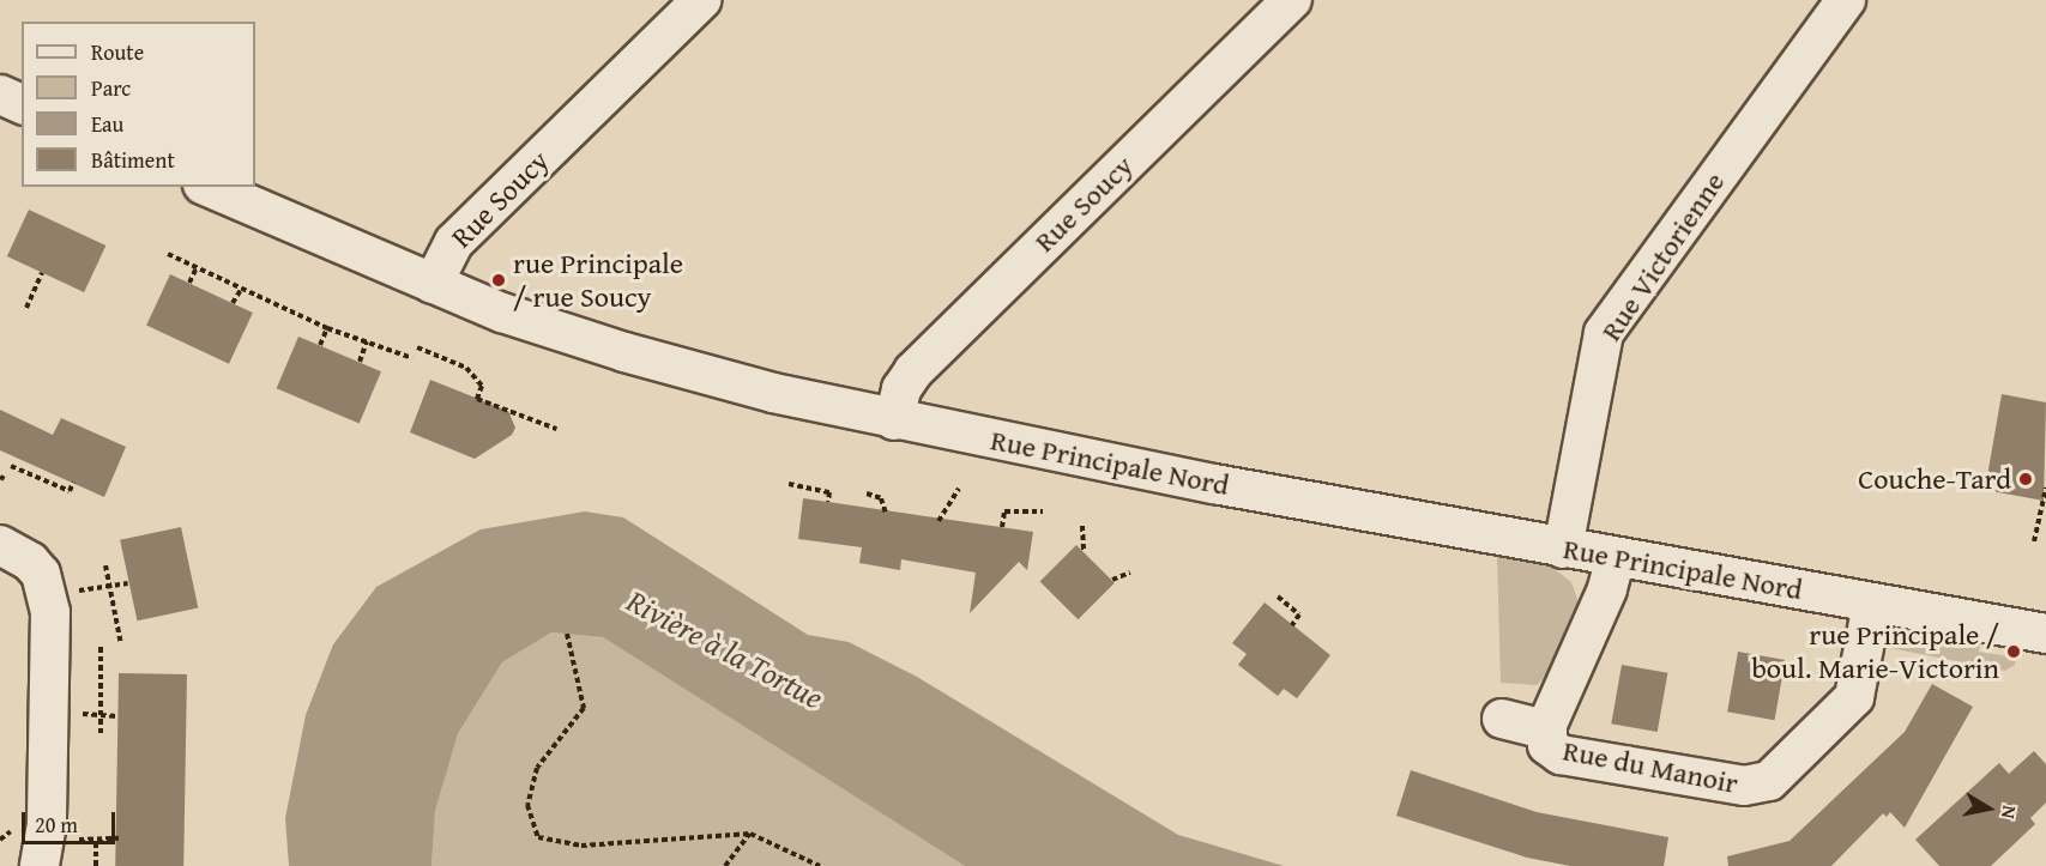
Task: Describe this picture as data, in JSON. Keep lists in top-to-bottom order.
{
  "streets": {
    "street": [
      "Rue Soucy",
      "Rue Victorienne",
      "Rue Principale Nord",
      "Rue du Manoir"
    ]
  },
  "crossings": [
    ["Rue Soucy", "Rue Principale Nord"],
    ["Rue Victorienne", "Rue Principale Nord"],
    ["Rue Principale Nord", "Rue du Manoir"]
  ],
  "water": ["Rivière à la Tortue"],
  "places": ["rue Principale / rue Soucy", "Couche-Tard", "rue Principale / boul. Marie-Victorin"],
  "legend": [
    "Route",
    "Parc",
    "Eau",
    "Bâtiment"
  ],
  "scale_bar": "20 m",
  "north": "right"
}
